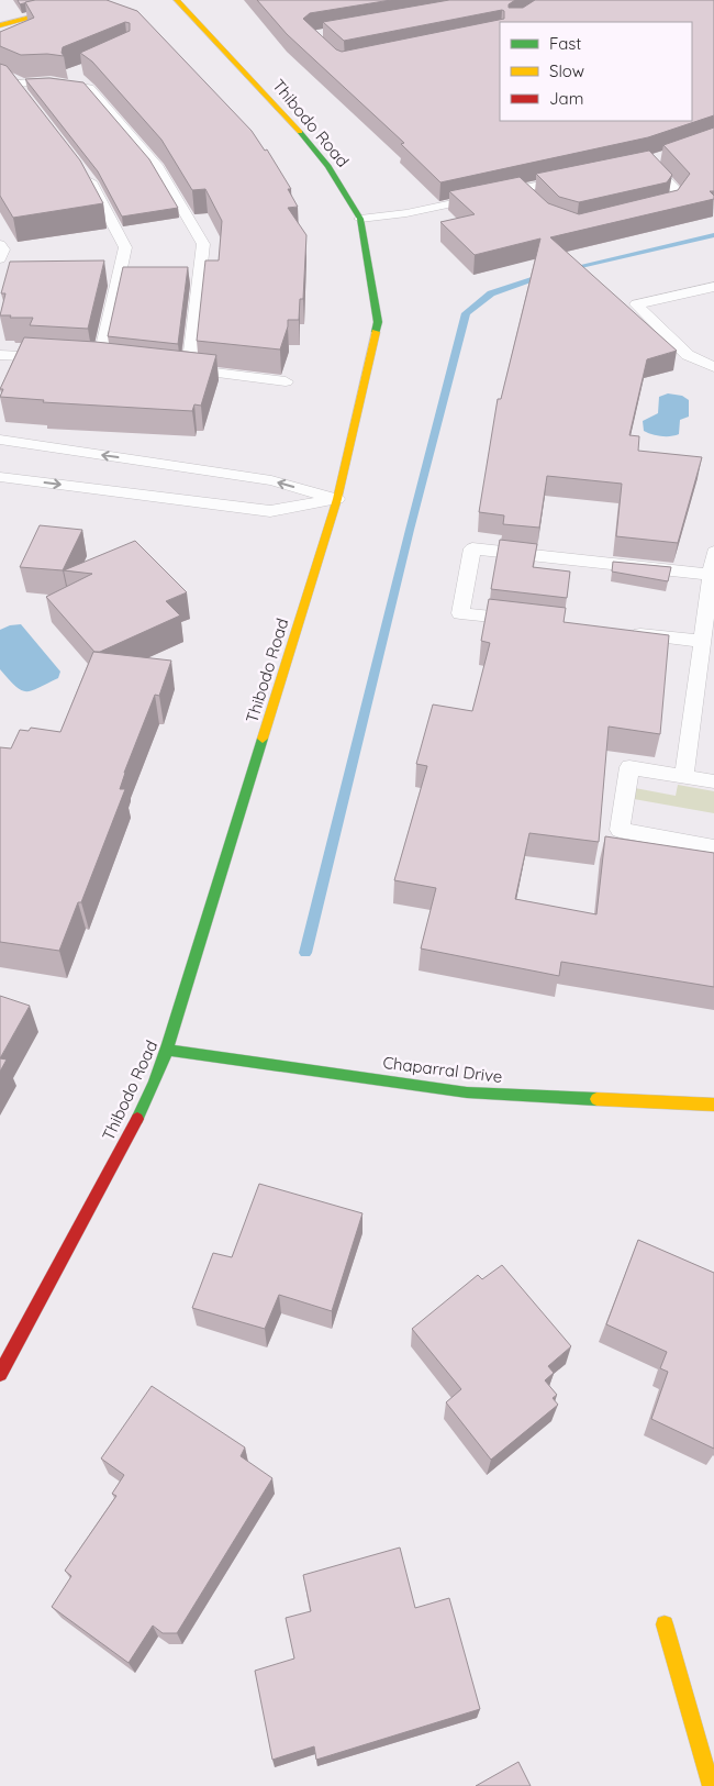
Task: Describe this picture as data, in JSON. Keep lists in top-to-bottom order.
{
  "streets": {
    "street": ["Thibodo Road", "Chaparral Drive"]
  },
  "crossings": [
    ["Thibodo Road", "Chaparral Drive"]
  ],
  "legend": ["Fast", "Slow", "Jam"]
}
